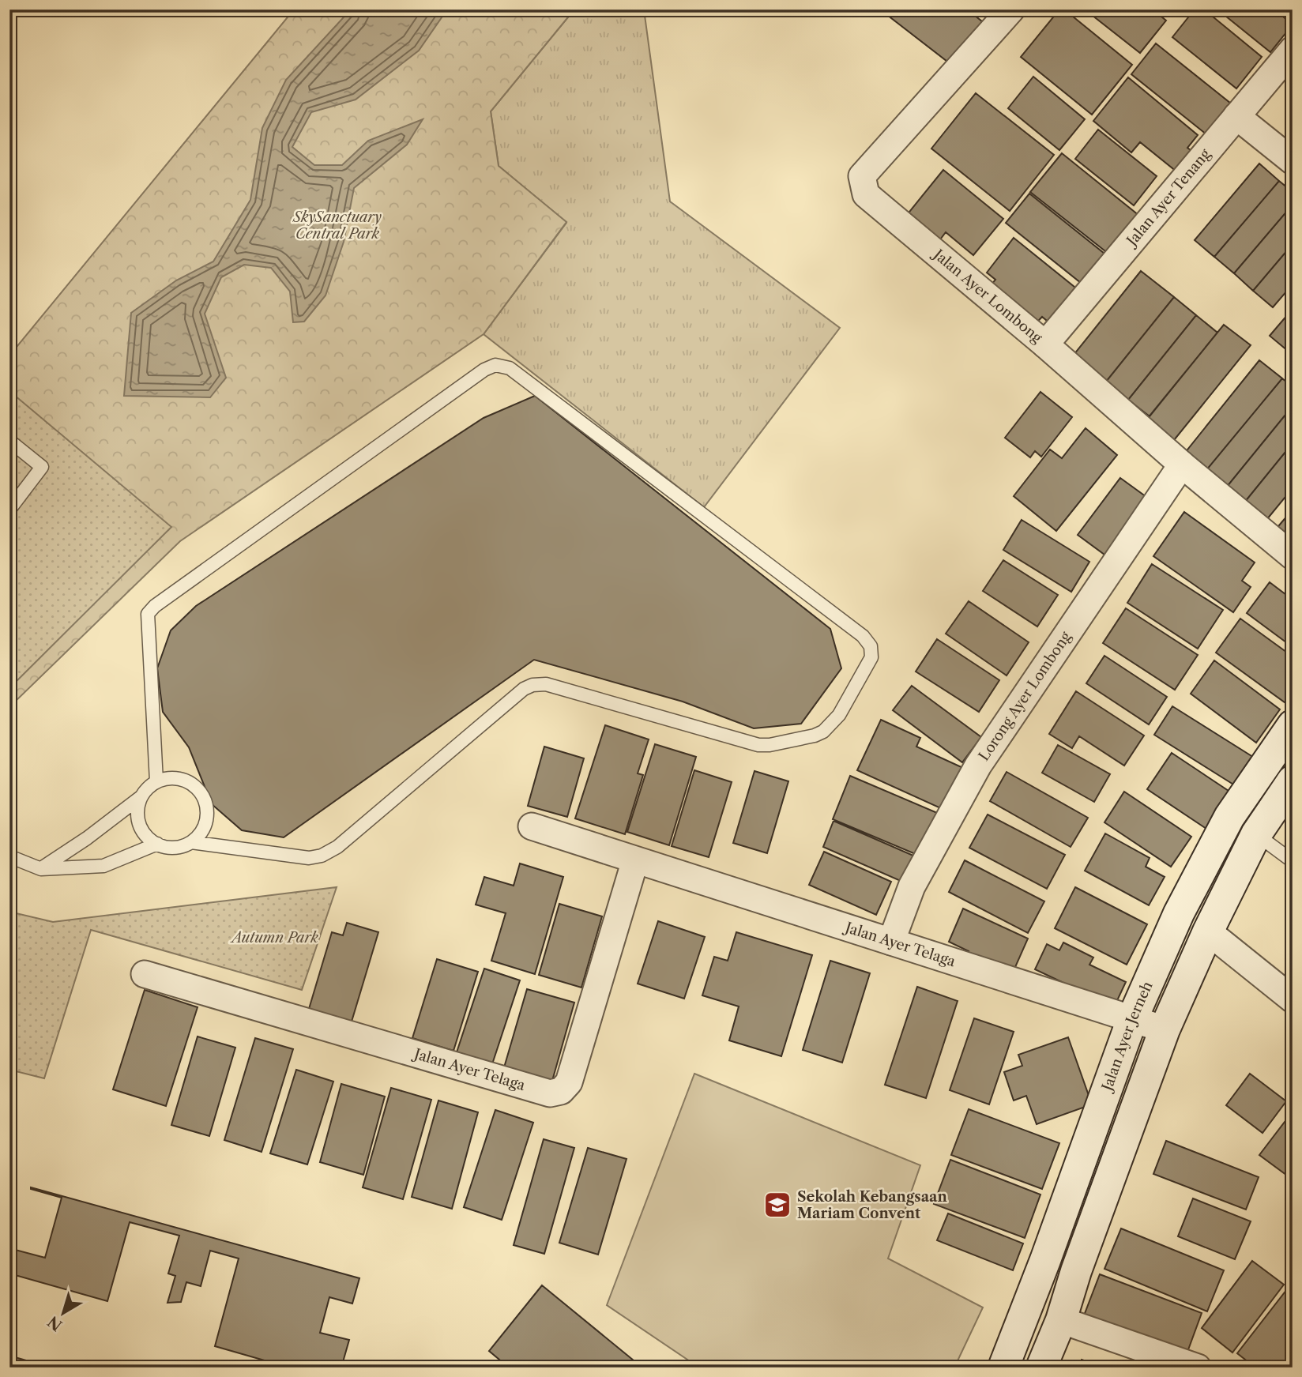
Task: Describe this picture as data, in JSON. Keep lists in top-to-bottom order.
{
  "streets": {
    "main road": ["Jalan Ayer Jerneh"],
    "street": [
      "Jalan Ayer Tenang",
      "Jalan Ayer Lombong",
      "Lorong Ayer Lombong",
      "Jalan Ayer Telaga"
    ]
  },
  "crossings": [
    ["Jalan Ayer Tenang", "Jalan Ayer Lombong"],
    ["Jalan Ayer Lombong", "Lorong Ayer Lombong"],
    ["Lorong Ayer Lombong", "Jalan Ayer Telaga"],
    ["Jalan Ayer Telaga", "Jalan Ayer Jerneh"]
  ],
  "parks": ["SkySanctuary Central Park", "Autumn Park"],
  "places": {
    "school or university": ["Sekolah Kebangsaan Mariam Convent"]
  },
  "north": "bottom left"
}
